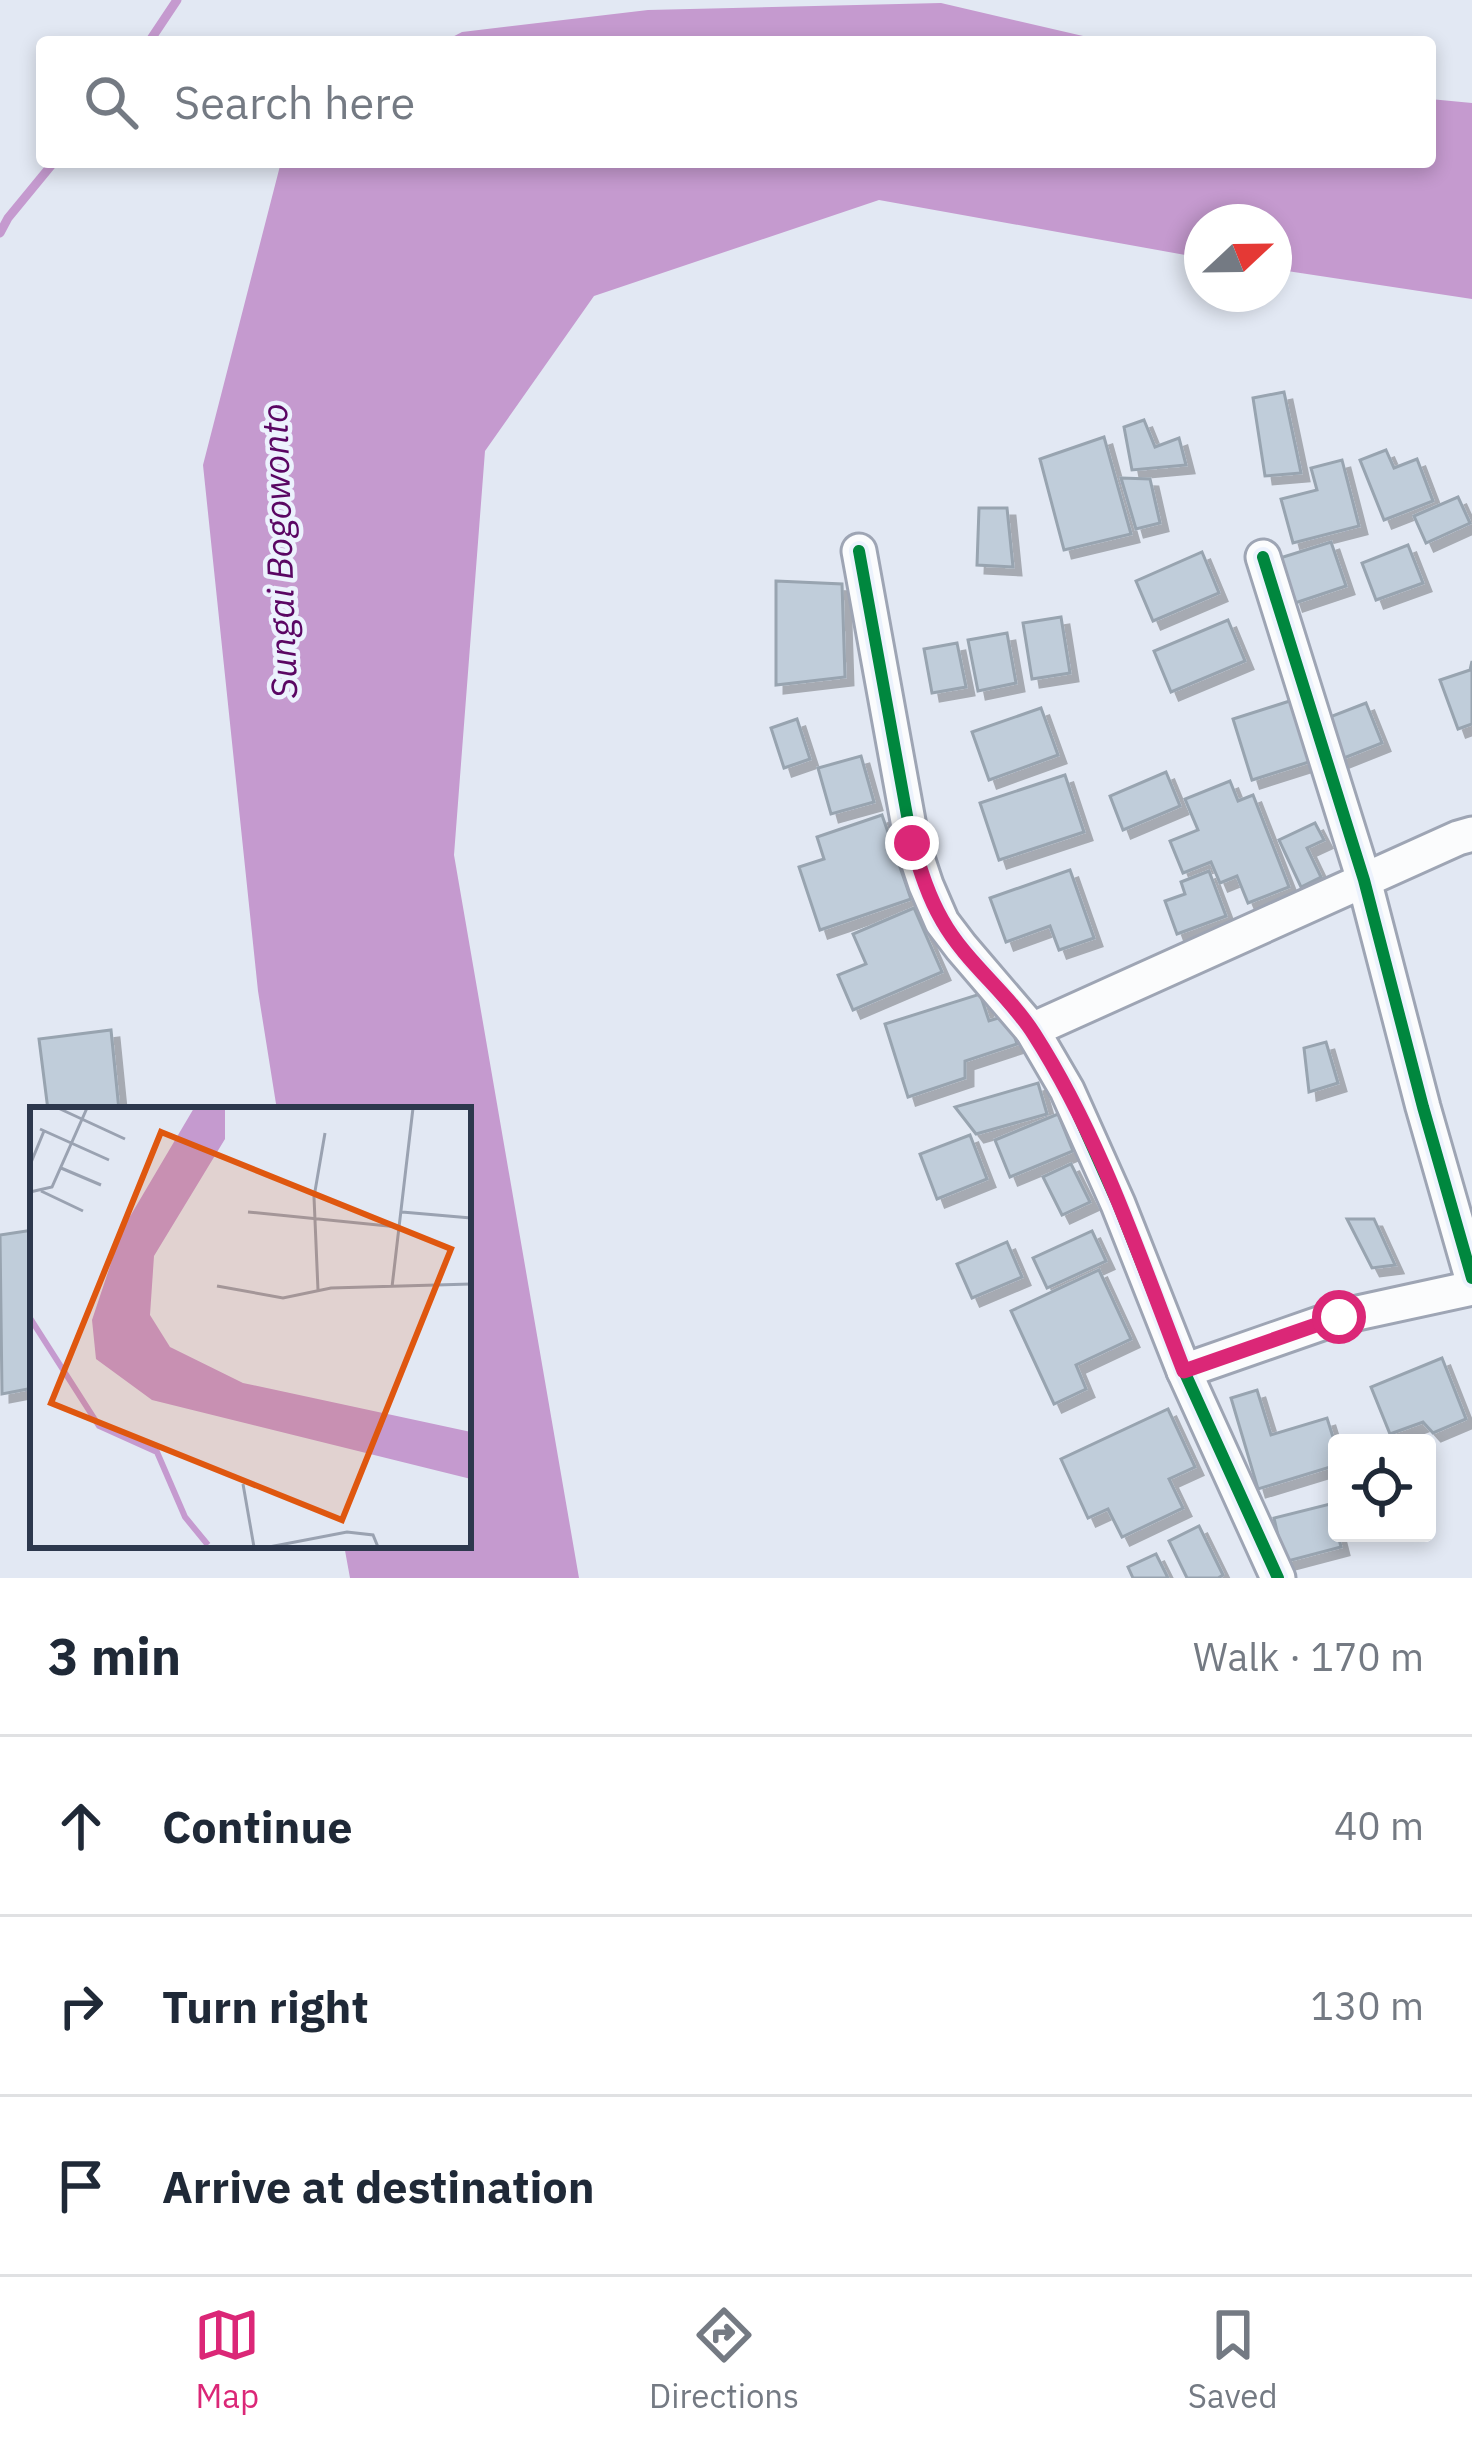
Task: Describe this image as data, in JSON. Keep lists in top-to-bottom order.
{
  "water": ["Sungai Bogowonto"],
  "north": "right",
  "page": {
    "search": "Search here",
    "heading": ["3 min", "Walk · 170 m"],
    "list": [
      ["Continue", "40 m"],
      ["Turn right", "130 m"],
      "Arrive at destination"
    ],
    "nav": ["Map", "Directions", "Saved"]
  }
}
